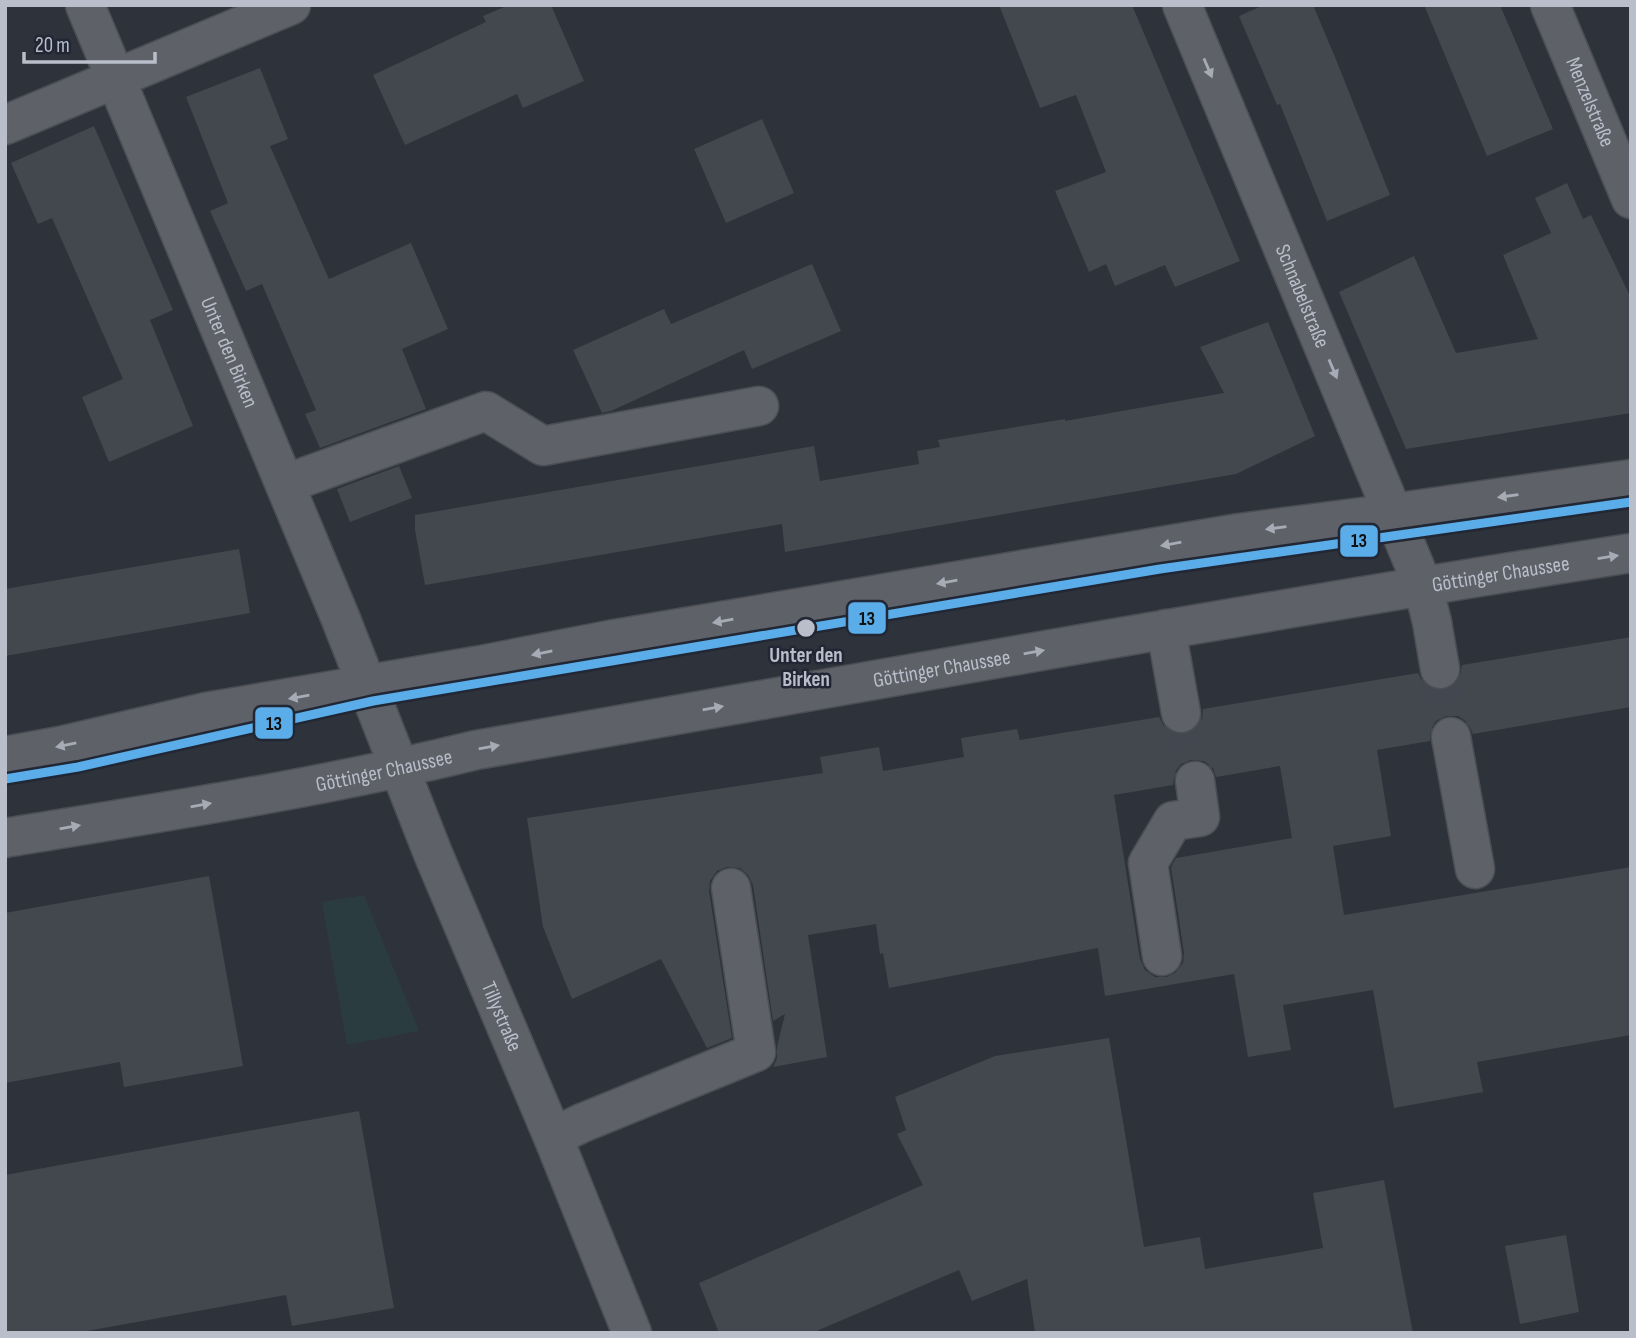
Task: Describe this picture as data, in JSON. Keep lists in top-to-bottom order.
{
  "streets": {
    "street": [
      "Menzelstraße",
      "Schnabelstraße",
      "Unter den Birken",
      "Göttinger Chaussee",
      "Tillystraße"
    ]
  },
  "crossings": [
    ["Schnabelstraße", "Göttinger Chaussee"],
    ["Unter den Birken", "Tillystraße"],
    ["Göttinger Chaussee", "Tillystraße"]
  ],
  "one_way": ["Schnabelstraße"],
  "places": ["Unter den Birken"],
  "lines": ["transit line 13"],
  "scale_bar": "20 m"
}
